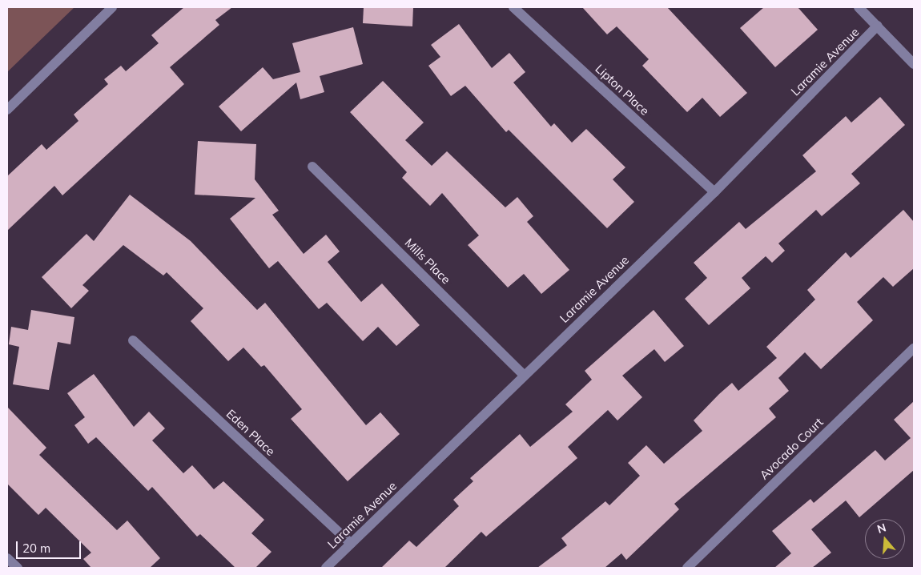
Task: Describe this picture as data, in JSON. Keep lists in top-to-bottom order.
{
  "streets": {
    "street": [
      "Laramie Avenue",
      "Lipton Place",
      "Mills Place",
      "Eden Place",
      "Avocado Court"
    ]
  },
  "crossings": [
    ["Laramie Avenue", "Lipton Place"],
    ["Laramie Avenue", "Mills Place"],
    ["Laramie Avenue", "Eden Place"]
  ],
  "scale_bar": "20 m",
  "north": "top"
}
